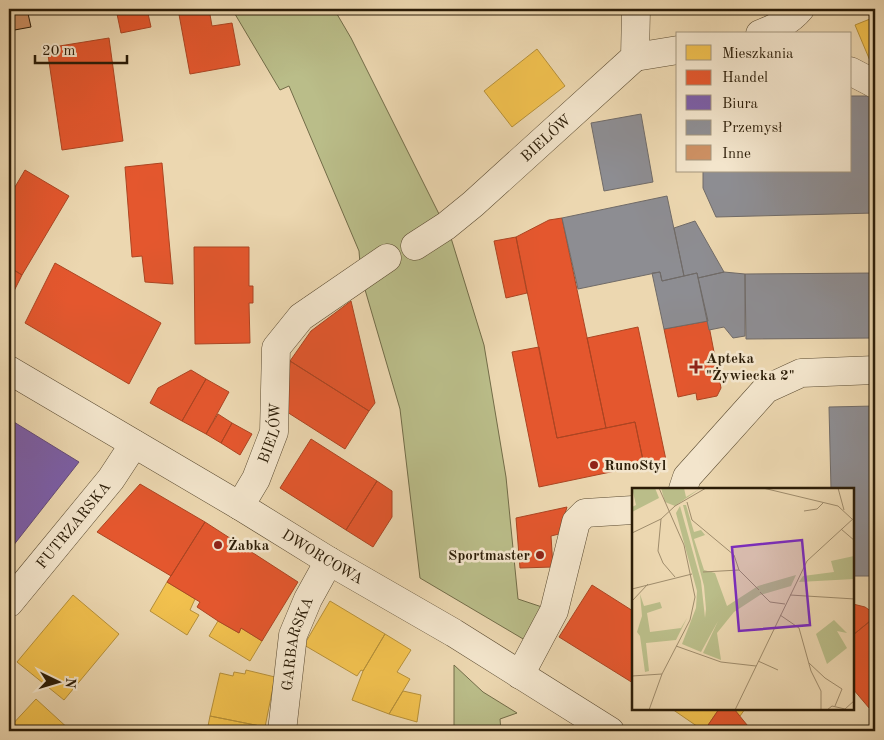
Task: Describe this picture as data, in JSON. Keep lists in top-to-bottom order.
{
  "streets": {
    "street": [
      "BIELÓW",
      "FUTRZARSKA",
      "DWORCOWA",
      "GARBARSKA"
    ]
  },
  "crossings": [
    ["BIELÓW", "DWORCOWA"],
    ["FUTRZARSKA", "DWORCOWA"],
    ["DWORCOWA", "GARBARSKA"]
  ],
  "places": {
    "health": ["Apteka \"Żywiecka 2\""],
    "other": ["RunoStyl", "Żabka", "Sportmaster"]
  },
  "legend": [
    "Mieszkania",
    "Handel",
    "Biura",
    "Przemysł",
    "Inne"
  ],
  "scale_bar": "20 m",
  "north": "right"
}
